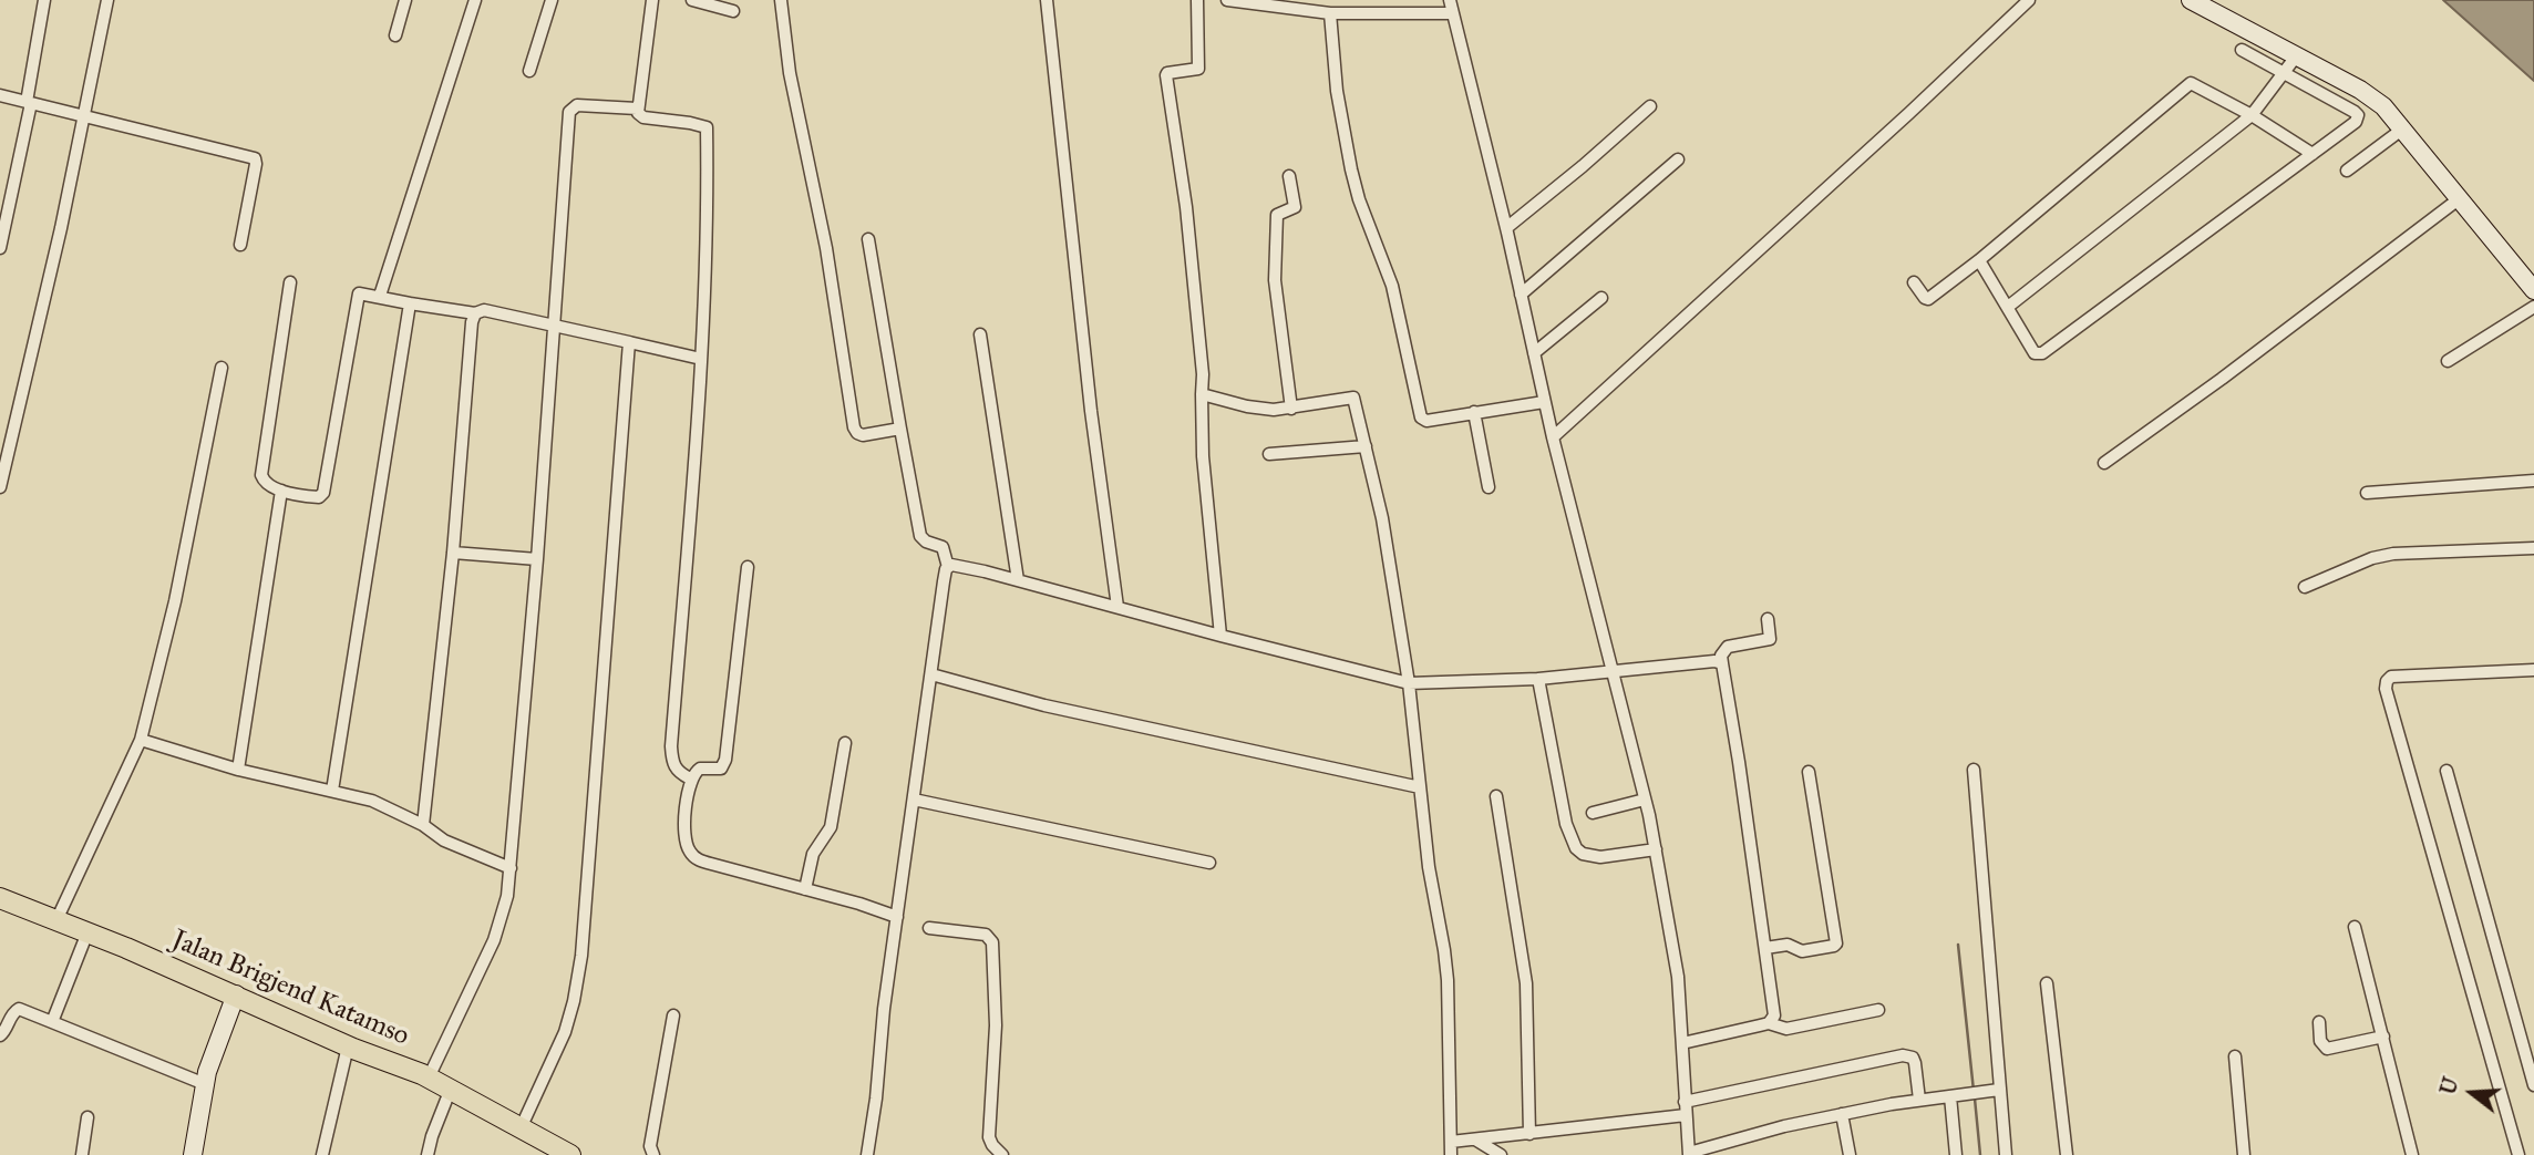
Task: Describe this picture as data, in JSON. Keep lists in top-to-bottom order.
{
  "streets": {
    "main road": ["Jalan Brigjend Katamso"]
  },
  "north": "left"
}
